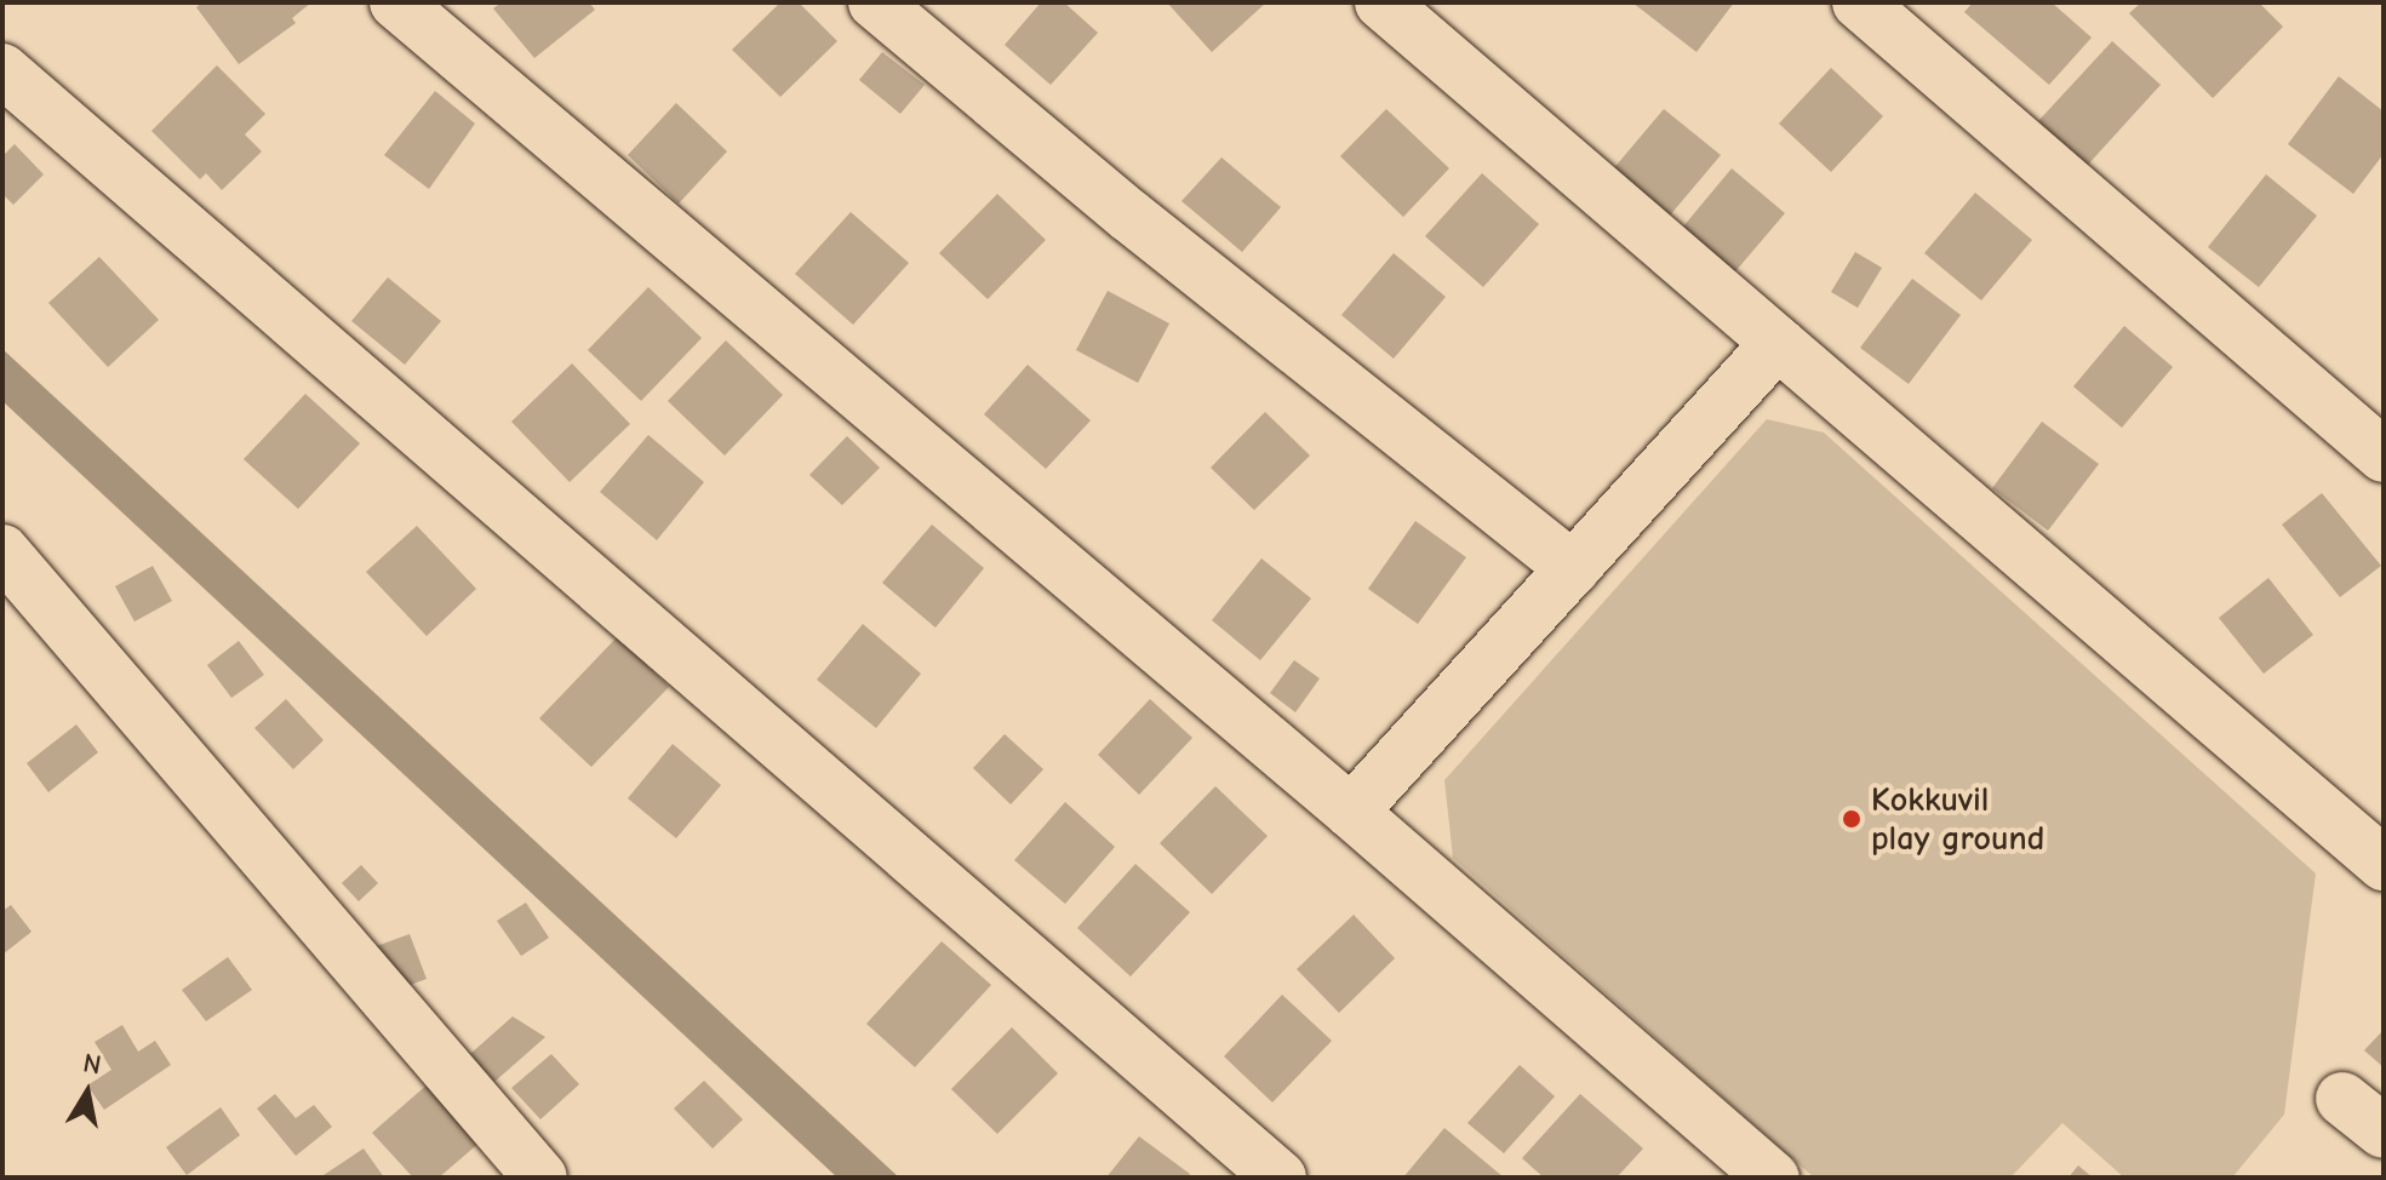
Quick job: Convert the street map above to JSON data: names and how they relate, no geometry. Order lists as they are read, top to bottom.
{
  "places": ["Kokkuvil play ground"],
  "north": "top"
}
